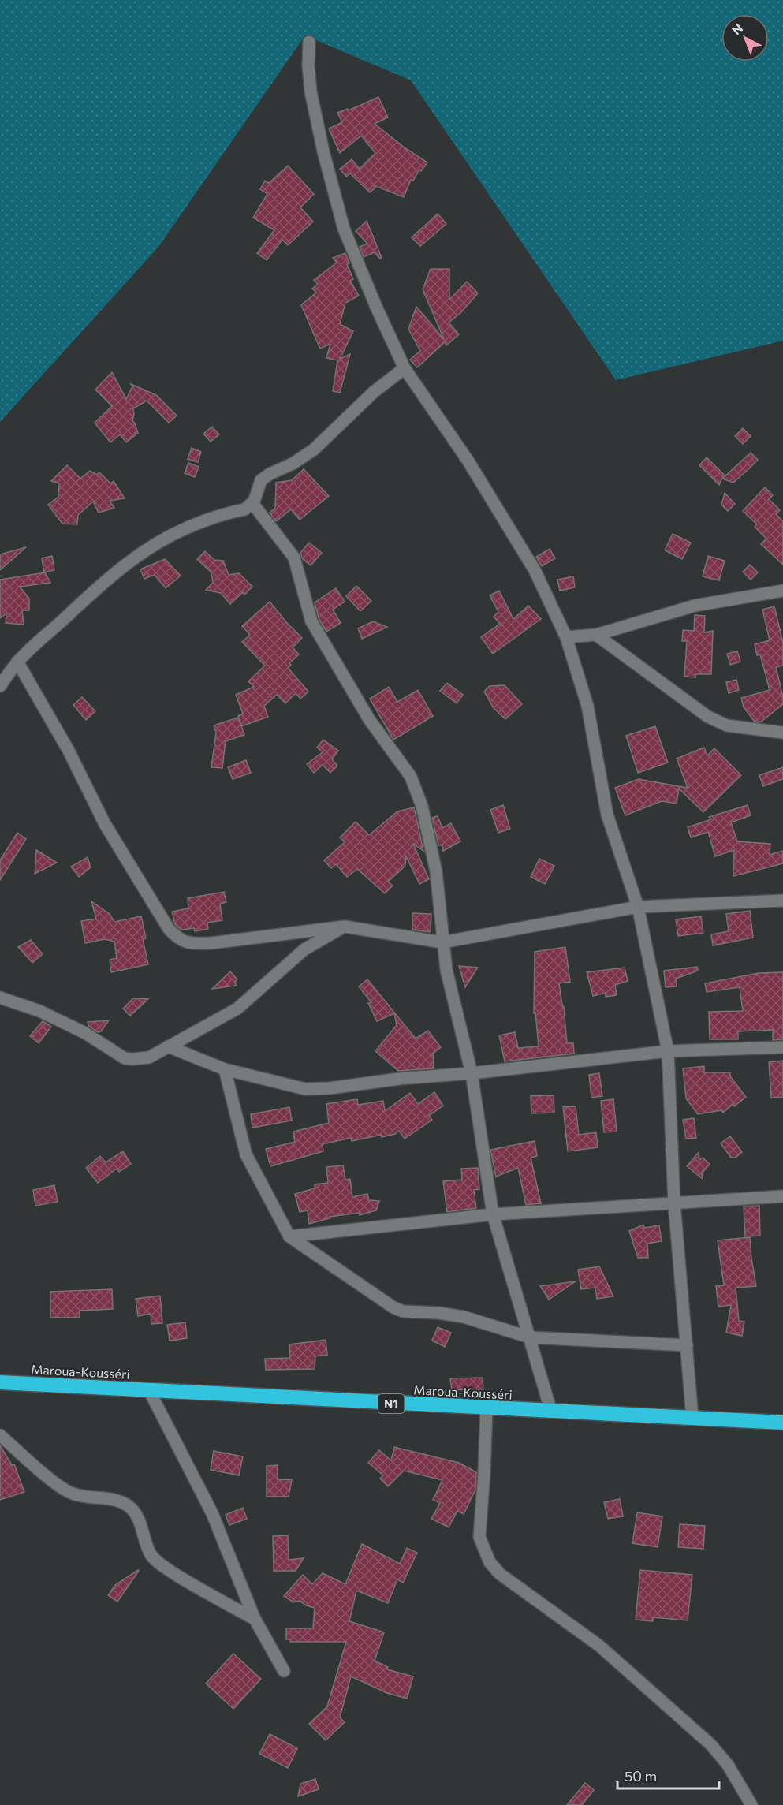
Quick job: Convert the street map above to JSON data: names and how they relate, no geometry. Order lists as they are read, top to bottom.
{
  "streets": {
    "highway": ["Maroua-Kousséri", "N1"]
  },
  "scale_bar": "50 m",
  "north": "top left"
}
